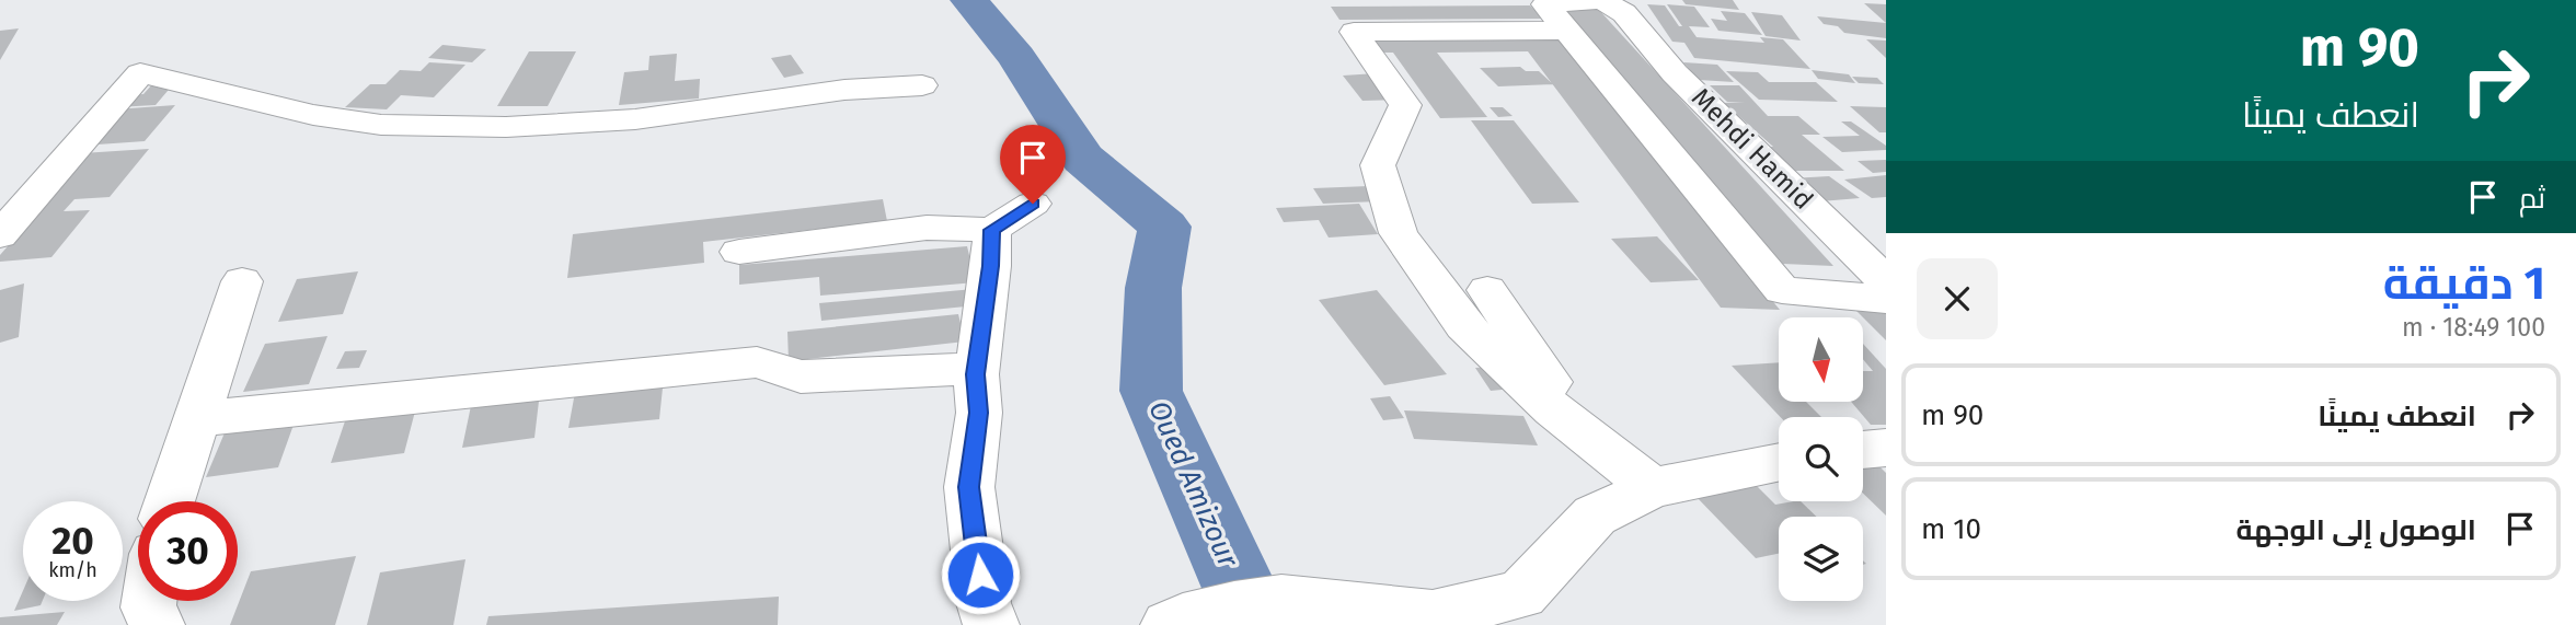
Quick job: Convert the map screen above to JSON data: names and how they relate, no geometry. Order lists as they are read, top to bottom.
{
  "streets": {
    "street": ["Mehdi Hamid"]
  },
  "water": ["Oued Amizour"],
  "north": "bottom",
  "page": {
    "turn": ["90 m", "انعطف يمينًا"],
    "then": "ثم",
    "heading": ["1 دقيقة", "100 m · 18:49"],
    "list": [
      {
        "name": "انعطف يمينًا",
        "value": "90 m"
      },
      {
        "name": "الوصول إلى الوجهة",
        "value": "10 m"
      }
    ],
    "speed": "20 km/h",
    "limit": "30"
  }
}
